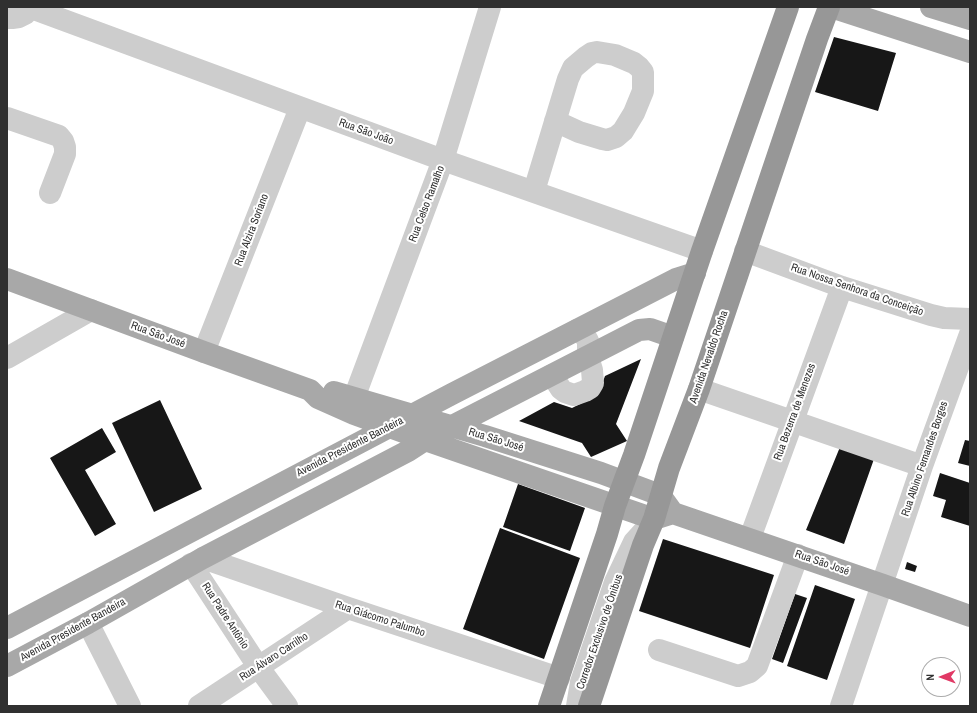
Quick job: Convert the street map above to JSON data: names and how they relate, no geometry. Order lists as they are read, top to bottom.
{
  "streets": {
    "highway": ["Avenida Nevaldo Rocha"],
    "main road": ["Rua São José", "Avenida Presidente Bandeira"],
    "street": [
      "Rua São João",
      "Rua Celso Ramalho",
      "Rua Alzira Soriano",
      "Rua Nossa Senhora da Conceição",
      "Rua Bezerra de Menezes",
      "Rua Albino Fernandes Borges",
      "Rua Padre Antônio",
      "Rua Giácomo Palumbo",
      "Corredor Exclusivo de Ônibus",
      "Rua Álvaro Carrilho"
    ]
  },
  "crossings": [
    ["Rua São João", "Rua Celso Ramalho"],
    ["Rua São João", "Rua Alzira Soriano"],
    ["Rua Celso Ramalho", "Rua São José"],
    ["Rua Alzira Soriano", "Rua São José"],
    ["Rua Nossa Senhora da Conceição", "Avenida Nevaldo Rocha"],
    ["Rua Nossa Senhora da Conceição", "Rua Bezerra de Menezes"],
    ["Rua São José", "Avenida Nevaldo Rocha"],
    ["Rua São José", "Rua Bezerra de Menezes"],
    ["Rua São José", "Avenida Presidente Bandeira"],
    ["Rua São José", "Rua Albino Fernandes Borges"],
    ["Rua São José", "Corredor Exclusivo de Ônibus"],
    ["Avenida Nevaldo Rocha", "Corredor Exclusivo de Ônibus"],
    ["Avenida Presidente Bandeira", "Rua Padre Antônio"],
    ["Avenida Presidente Bandeira", "Rua Giácomo Palumbo"],
    ["Rua Padre Antônio", "Rua Giácomo Palumbo"],
    ["Rua Padre Antônio", "Rua Álvaro Carrilho"],
    ["Rua Giácomo Palumbo", "Rua Álvaro Carrilho"]
  ],
  "north": "left"
}
